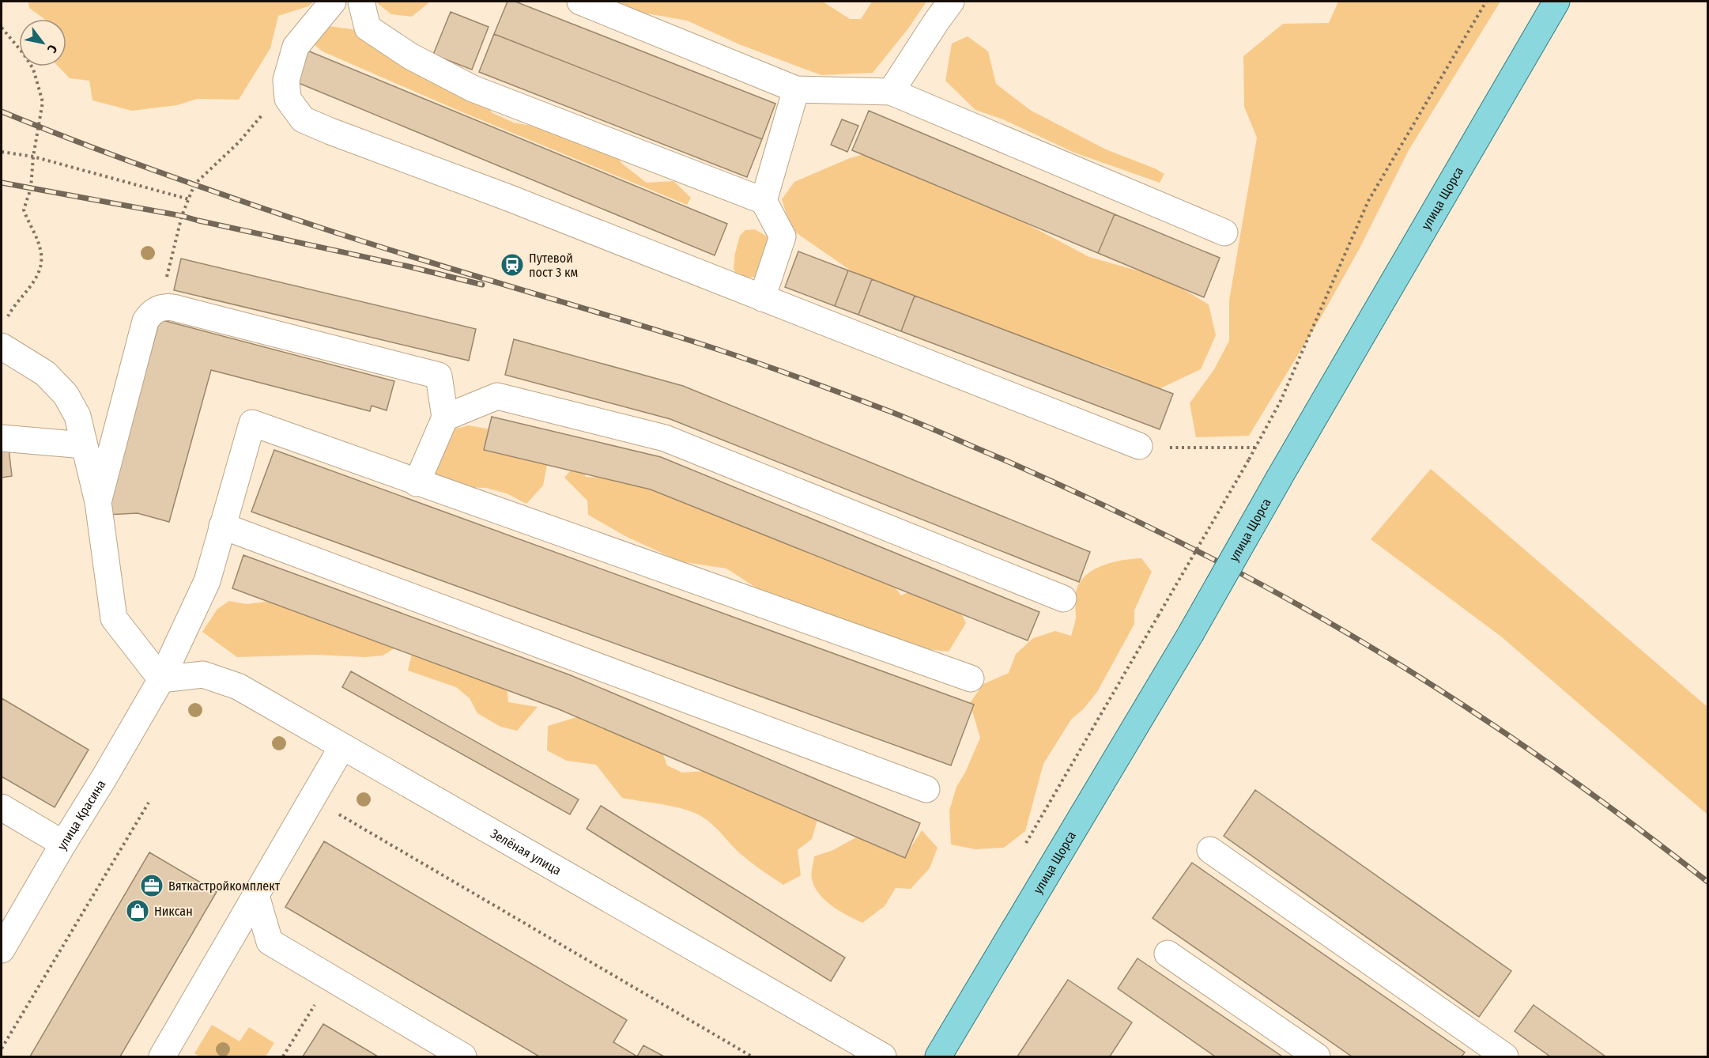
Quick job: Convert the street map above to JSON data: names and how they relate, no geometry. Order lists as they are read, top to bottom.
{
  "streets": {
    "main road": ["улица Щорса"],
    "street": ["улица Красина", "Зелёная улица"]
  },
  "crossings": [
    ["улица Красина", "Зелёная улица"]
  ],
  "places": {
    "station": ["Путевой пост 3 км"],
    "office": ["Вяткастройкомплект"],
    "shop": ["Никсан"]
  },
  "north": "bottom right"
}
